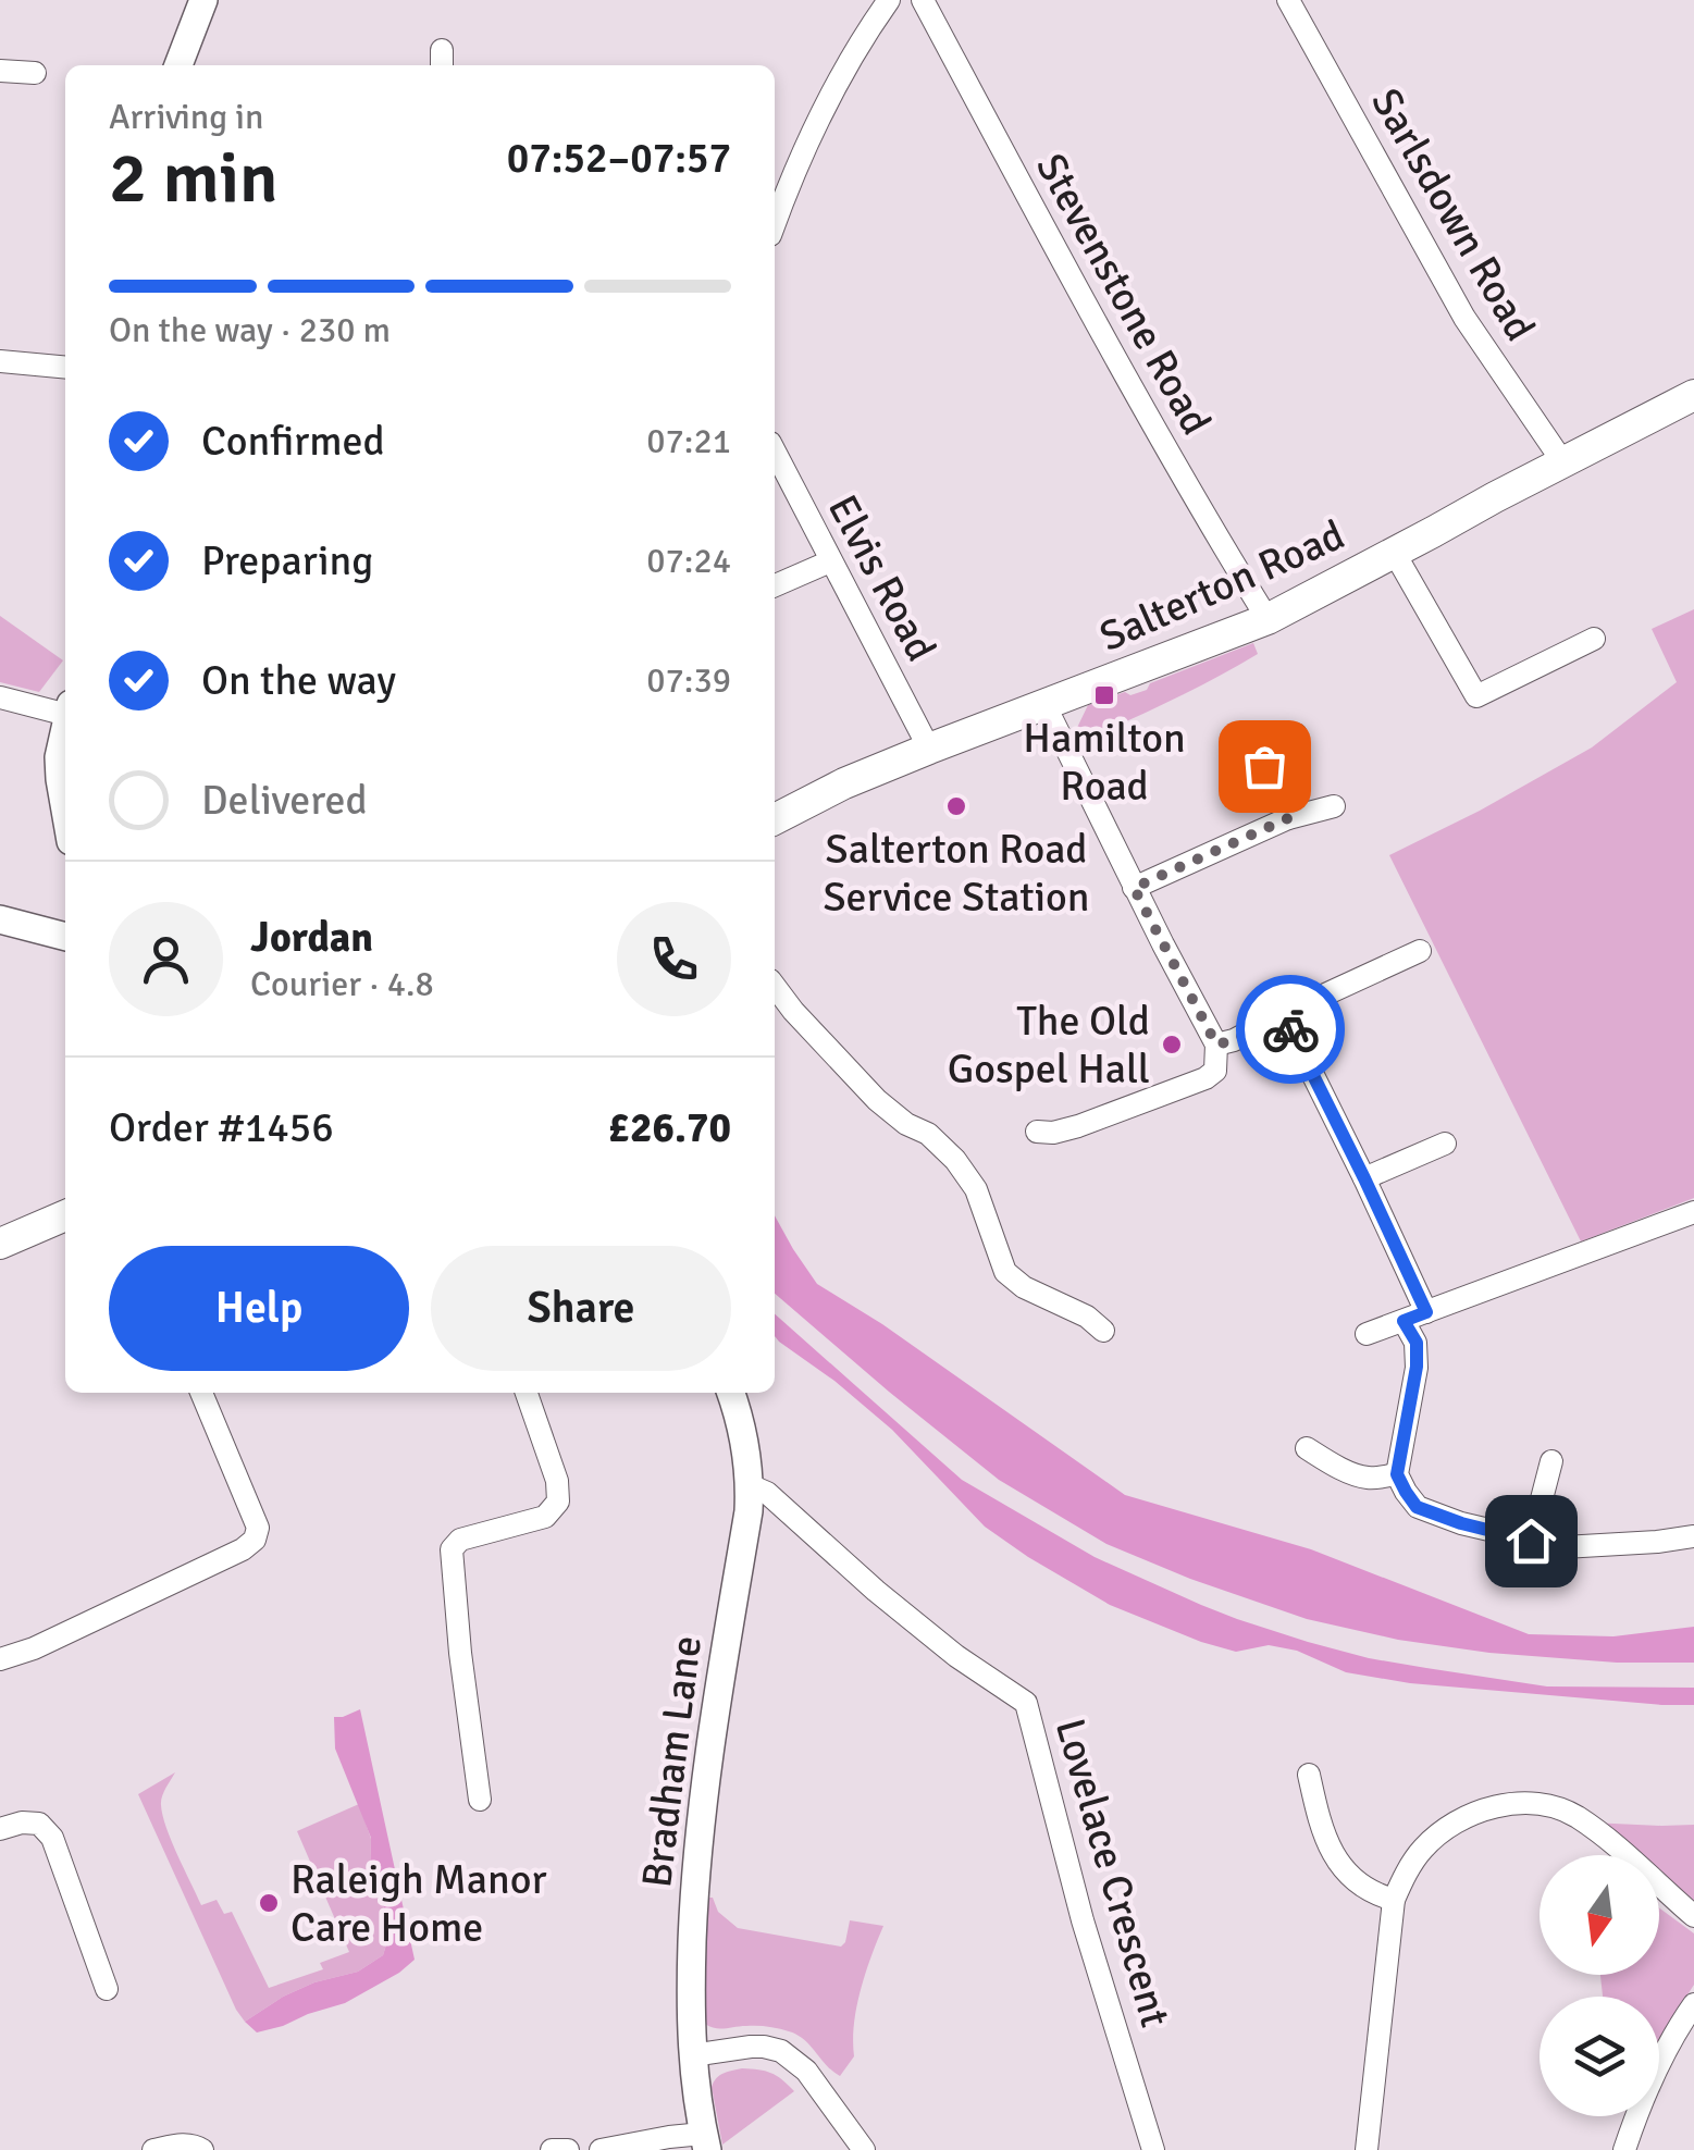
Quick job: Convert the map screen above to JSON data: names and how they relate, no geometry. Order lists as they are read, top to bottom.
{
  "streets": {
    "main road": ["Salterton Road"],
    "street": [
      "Sarlsdown Road",
      "Stevenstone Road",
      "Elvis Road",
      "Bradham Lane",
      "Lovelace Crescent"
    ]
  },
  "crossings": [
    ["Sarlsdown Road", "Salterton Road"],
    ["Stevenstone Road", "Salterton Road"],
    ["Elvis Road", "Salterton Road"],
    ["Bradham Lane", "Lovelace Crescent"]
  ],
  "places": {
    "transit": ["Hamilton Road"],
    "other": ["Salterton Road Service Station", "The Old Gospel Hall", "Raleigh Manor Care Home"]
  },
  "north": "bottom",
  "page": {
    "heading": ["2 min", "Arriving in", "07:52–07:57"],
    "panel": [
      "Jordan",
      "Courier · 4.8",
      "Order #1456",
      "£26.70"
    ],
    "bar": "On the way · 230 m",
    "list": [
      ["Confirmed", "07:21"],
      ["Preparing", "07:24"],
      ["On the way", "07:39"],
      "Delivered"
    ],
    "buttons": ["Help", "Share"]
  }
}
